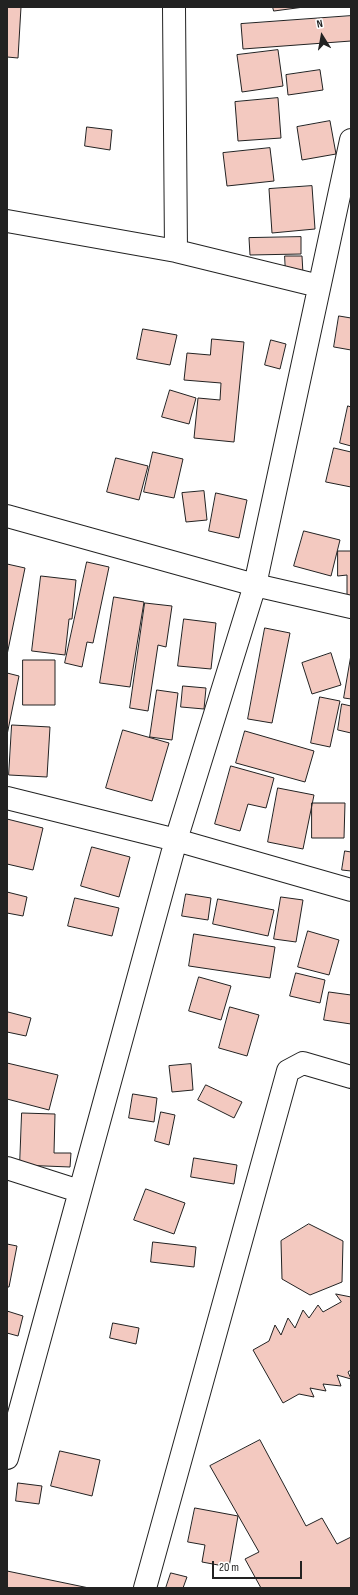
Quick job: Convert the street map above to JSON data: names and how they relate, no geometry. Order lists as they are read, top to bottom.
{
  "scale_bar": "20 m",
  "north": "top"
}
